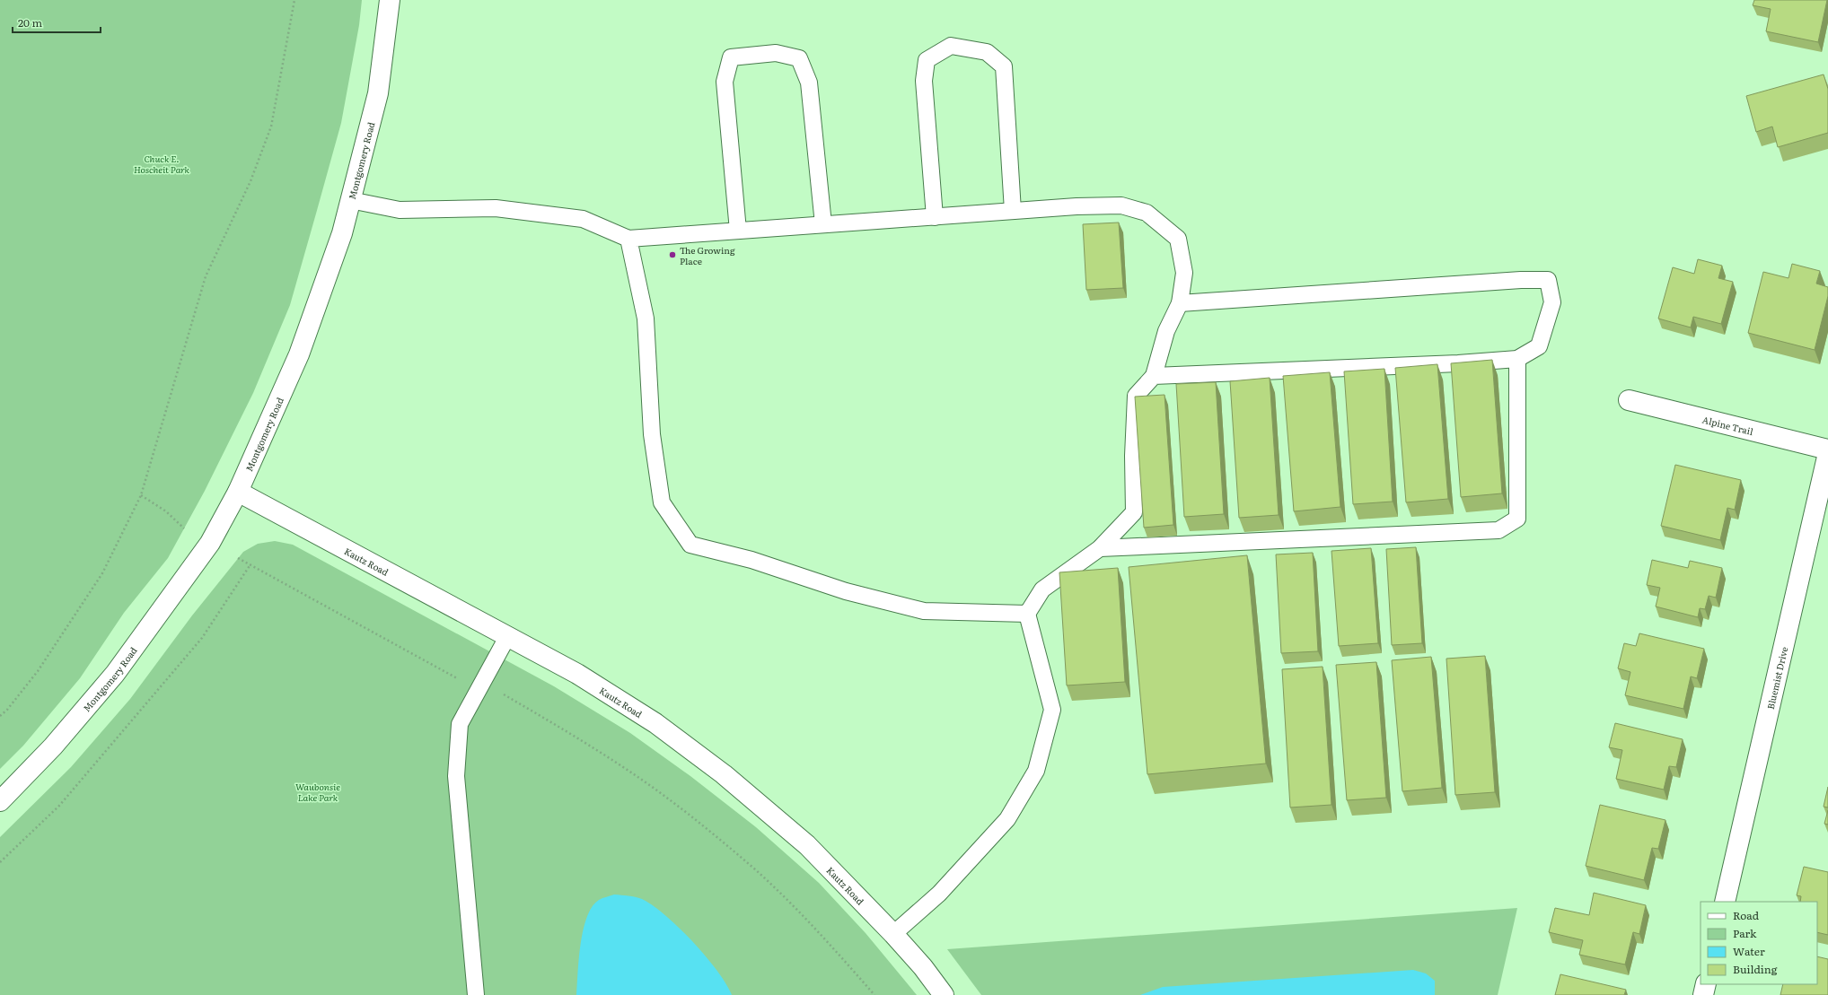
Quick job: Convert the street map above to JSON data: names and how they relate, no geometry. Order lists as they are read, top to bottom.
{
  "streets": {
    "street": [
      "Montgomery Road",
      "Alpine Trail",
      "Kautz Road",
      "Bluemist Drive"
    ]
  },
  "crossings": [
    ["Montgomery Road", "Kautz Road"]
  ],
  "parks": ["Chuck E. Hoscheit Park", "Waubonsie Lake Park"],
  "places": ["The Growing Place"],
  "legend": [
    "Road",
    "Park",
    "Water",
    "Building"
  ],
  "scale_bar": "20 m"
}
